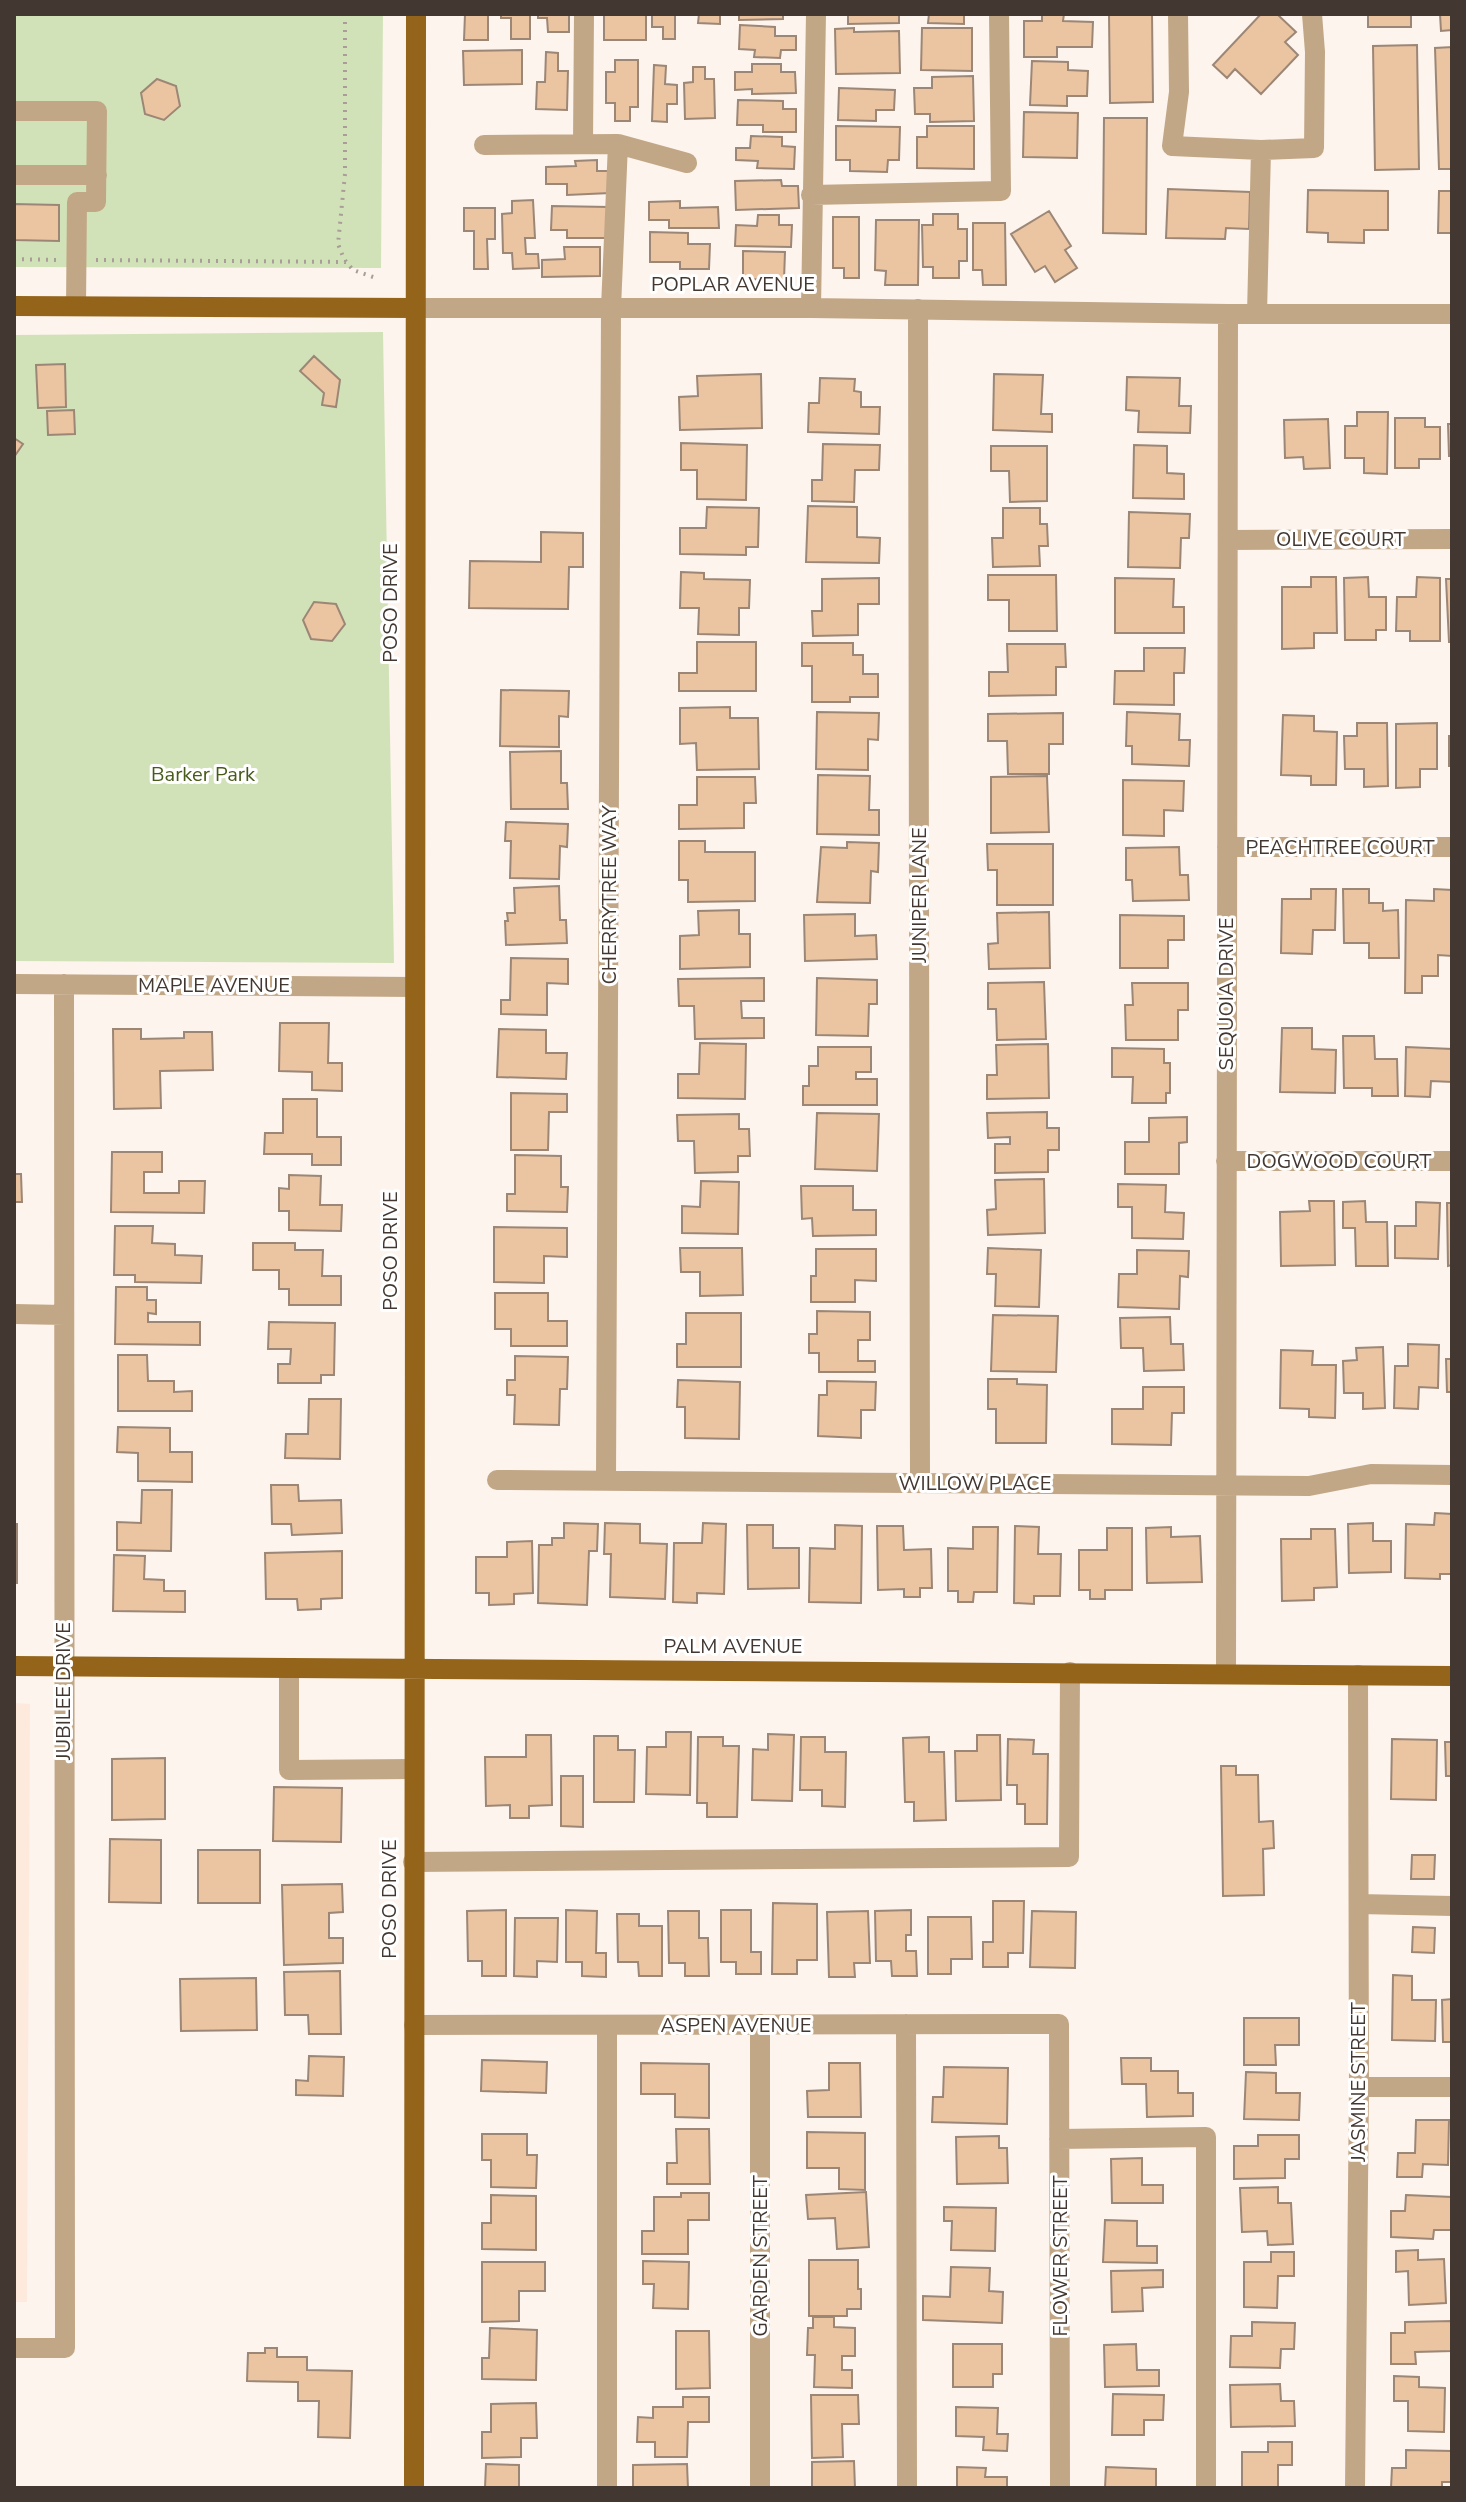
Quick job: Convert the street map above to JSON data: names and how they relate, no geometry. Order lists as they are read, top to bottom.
{
  "streets": {
    "main road": ["POPLAR AVENUE", "POSO DRIVE", "PALM AVENUE"],
    "street": [
      "OLIVE COURT",
      "PEACHTREE COURT",
      "CHERRYTREE WAY",
      "JUNIPER LANE",
      "MAPLE AVENUE",
      "SEQUOIA DRIVE",
      "DOGWOOD COURT",
      "WILLOW PLACE",
      "JUBILEE DRIVE",
      "ASPEN AVENUE",
      "JASMINE STREET",
      "GARDEN STREET",
      "FLOWER STREET"
    ]
  },
  "crossings": [
    ["POPLAR AVENUE", "POSO DRIVE"],
    ["POPLAR AVENUE", "CHERRYTREE WAY"],
    ["POPLAR AVENUE", "JUNIPER LANE"],
    ["POPLAR AVENUE", "SEQUOIA DRIVE"],
    ["OLIVE COURT", "SEQUOIA DRIVE"],
    ["POSO DRIVE", "MAPLE AVENUE"],
    ["POSO DRIVE", "PALM AVENUE"],
    ["POSO DRIVE", "ASPEN AVENUE"],
    ["PEACHTREE COURT", "SEQUOIA DRIVE"],
    ["CHERRYTREE WAY", "WILLOW PLACE"],
    ["JUNIPER LANE", "WILLOW PLACE"],
    ["MAPLE AVENUE", "JUBILEE DRIVE"],
    ["SEQUOIA DRIVE", "DOGWOOD COURT"],
    ["SEQUOIA DRIVE", "WILLOW PLACE"],
    ["SEQUOIA DRIVE", "PALM AVENUE"],
    ["PALM AVENUE", "JUBILEE DRIVE"],
    ["PALM AVENUE", "JASMINE STREET"],
    ["ASPEN AVENUE", "GARDEN STREET"],
    ["ASPEN AVENUE", "FLOWER STREET"]
  ],
  "parks": ["Barker Park"]
}
